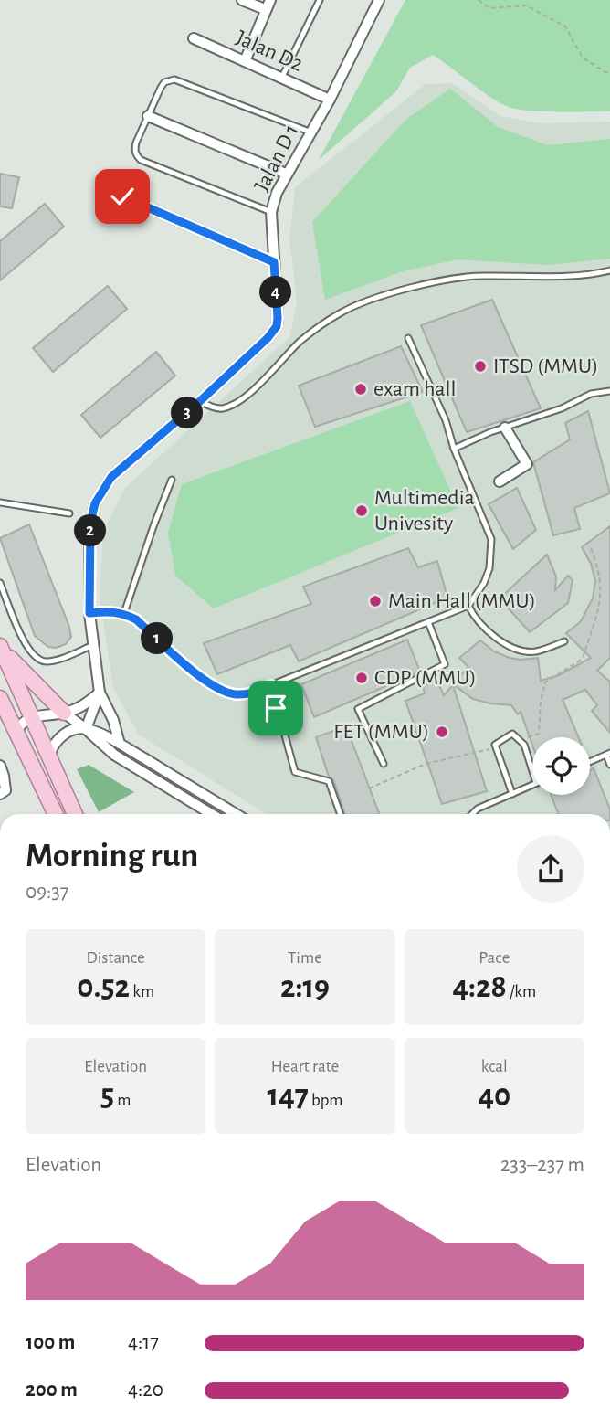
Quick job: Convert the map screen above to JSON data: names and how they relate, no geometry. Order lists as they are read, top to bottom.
{
  "streets": {
    "street": ["Jalan D2", "Jalan D 1"]
  },
  "crossings": [
    ["Jalan D2", "Jalan D 1"]
  ],
  "places": [
    "ITSD (MMU)",
    "exam hall",
    "Multimedia Univesity",
    "Main Hall (MMU)",
    "CDP (MMU)",
    "FET (MMU)"
  ],
  "page": {
    "pins": [
      "4",
      "3",
      "2",
      "1"
    ],
    "heading": ["Morning run", "09:37"],
    "stats": [
      ["Distance", "0.52 km"],
      ["Time", "2:19"],
      ["Pace", "4:28 /km"],
      ["Elevation", "5 m"],
      ["Heart rate", "147 bpm"],
      ["kcal", "40"]
    ],
    "chart": ["Elevation", "233–237 m"],
    "list": [
      {
        "name": "100 m",
        "note": "4:17"
      },
      {
        "name": "200 m",
        "note": "4:20"
      }
    ]
  }
}
